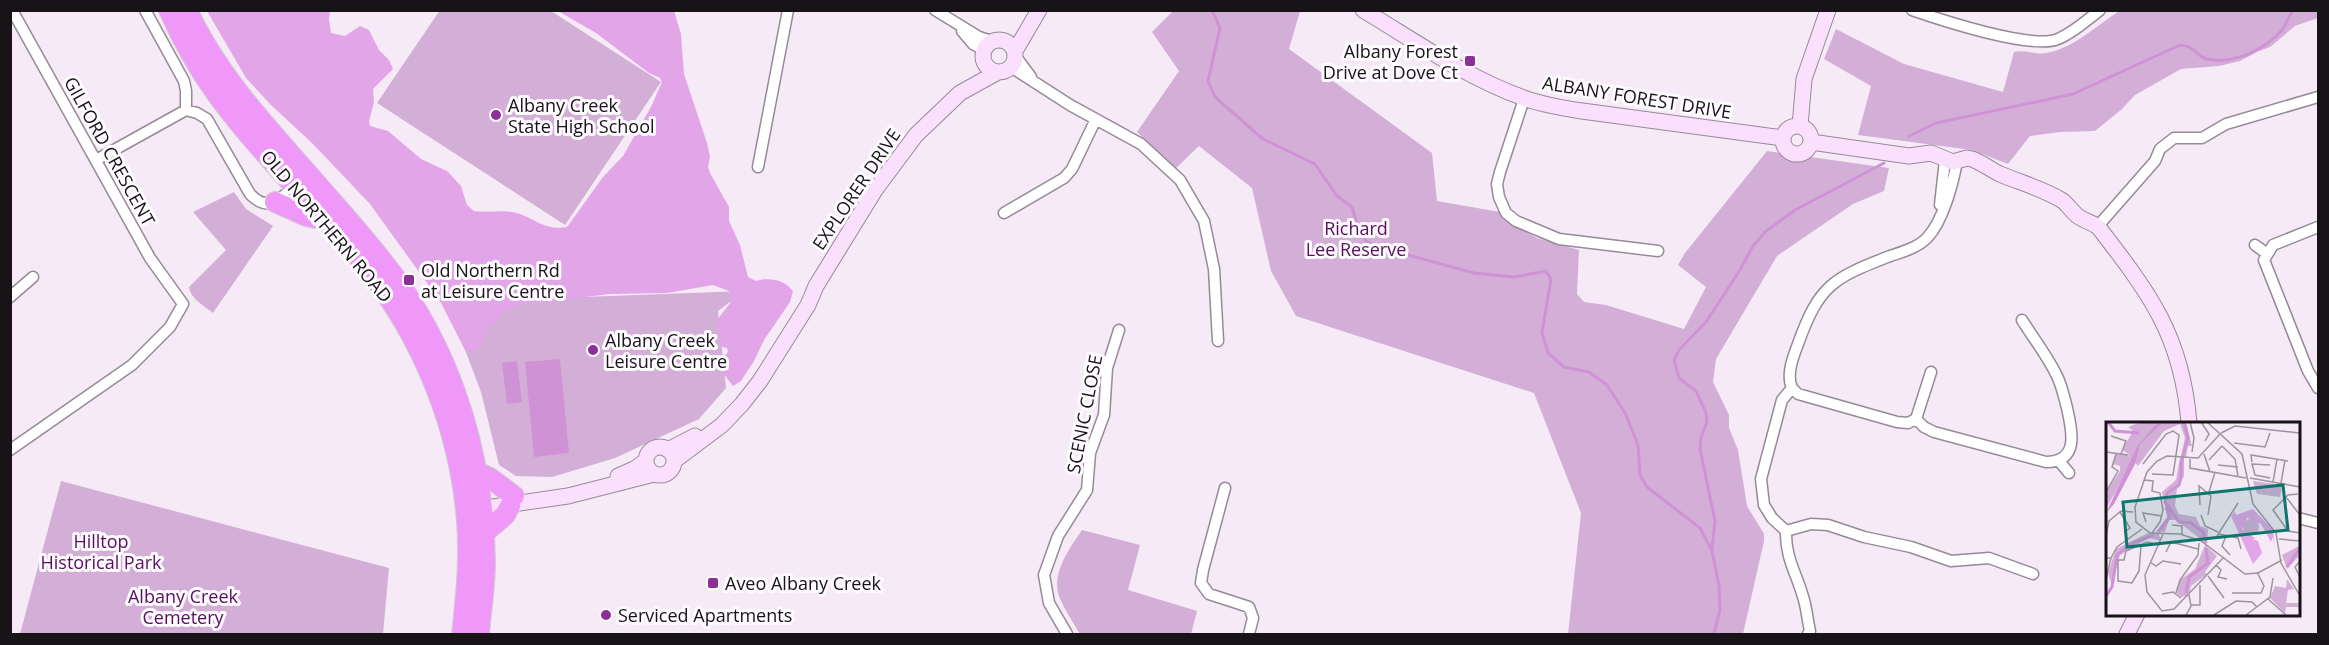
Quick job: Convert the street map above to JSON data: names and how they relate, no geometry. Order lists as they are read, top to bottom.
{
  "streets": {
    "highway": ["OLD NORTHERN ROAD"],
    "street": [
      "ALBANY FOREST DRIVE",
      "GILFORD CRESCENT",
      "EXPLORER DRIVE",
      "SCENIC CLOSE"
    ]
  },
  "parks": ["Richard Lee Reserve", "Hilltop Historical Park", "Albany Creek Cemetery"],
  "places": {
    "transit": ["Albany Forest Drive at Dove Ct", "Old Northern Rd at Leisure Centre", "Aveo Albany Creek"],
    "other": ["Albany Creek State High School", "Albany Creek Leisure Centre", "Serviced Apartments"]
  }
}
